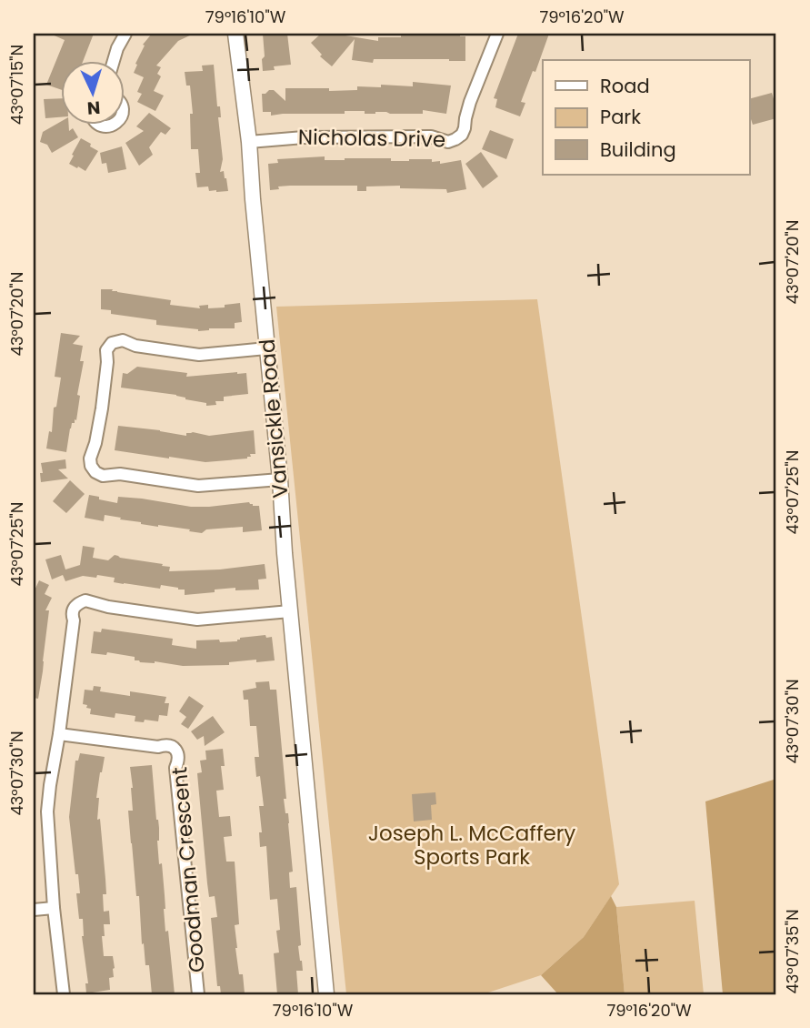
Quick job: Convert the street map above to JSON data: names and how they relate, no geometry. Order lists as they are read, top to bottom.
{
  "streets": {
    "street": ["Nicholas Drive", "Vansickle Road", "Goodman Crescent"]
  },
  "crossings": [
    ["Nicholas Drive", "Vansickle Road"]
  ],
  "parks": ["Joseph L. McCaffery Sports Park"],
  "legend": ["Road", "Park", "Building"],
  "north": "bottom",
  "coordinates": [
    "79°16'10\"W",
    "79°16'20\"W",
    "43°07'15\"N",
    "43°07'20\"N",
    "43°07'25\"N",
    "43°07'30\"N",
    "43°07'35\"N"
  ]
}
